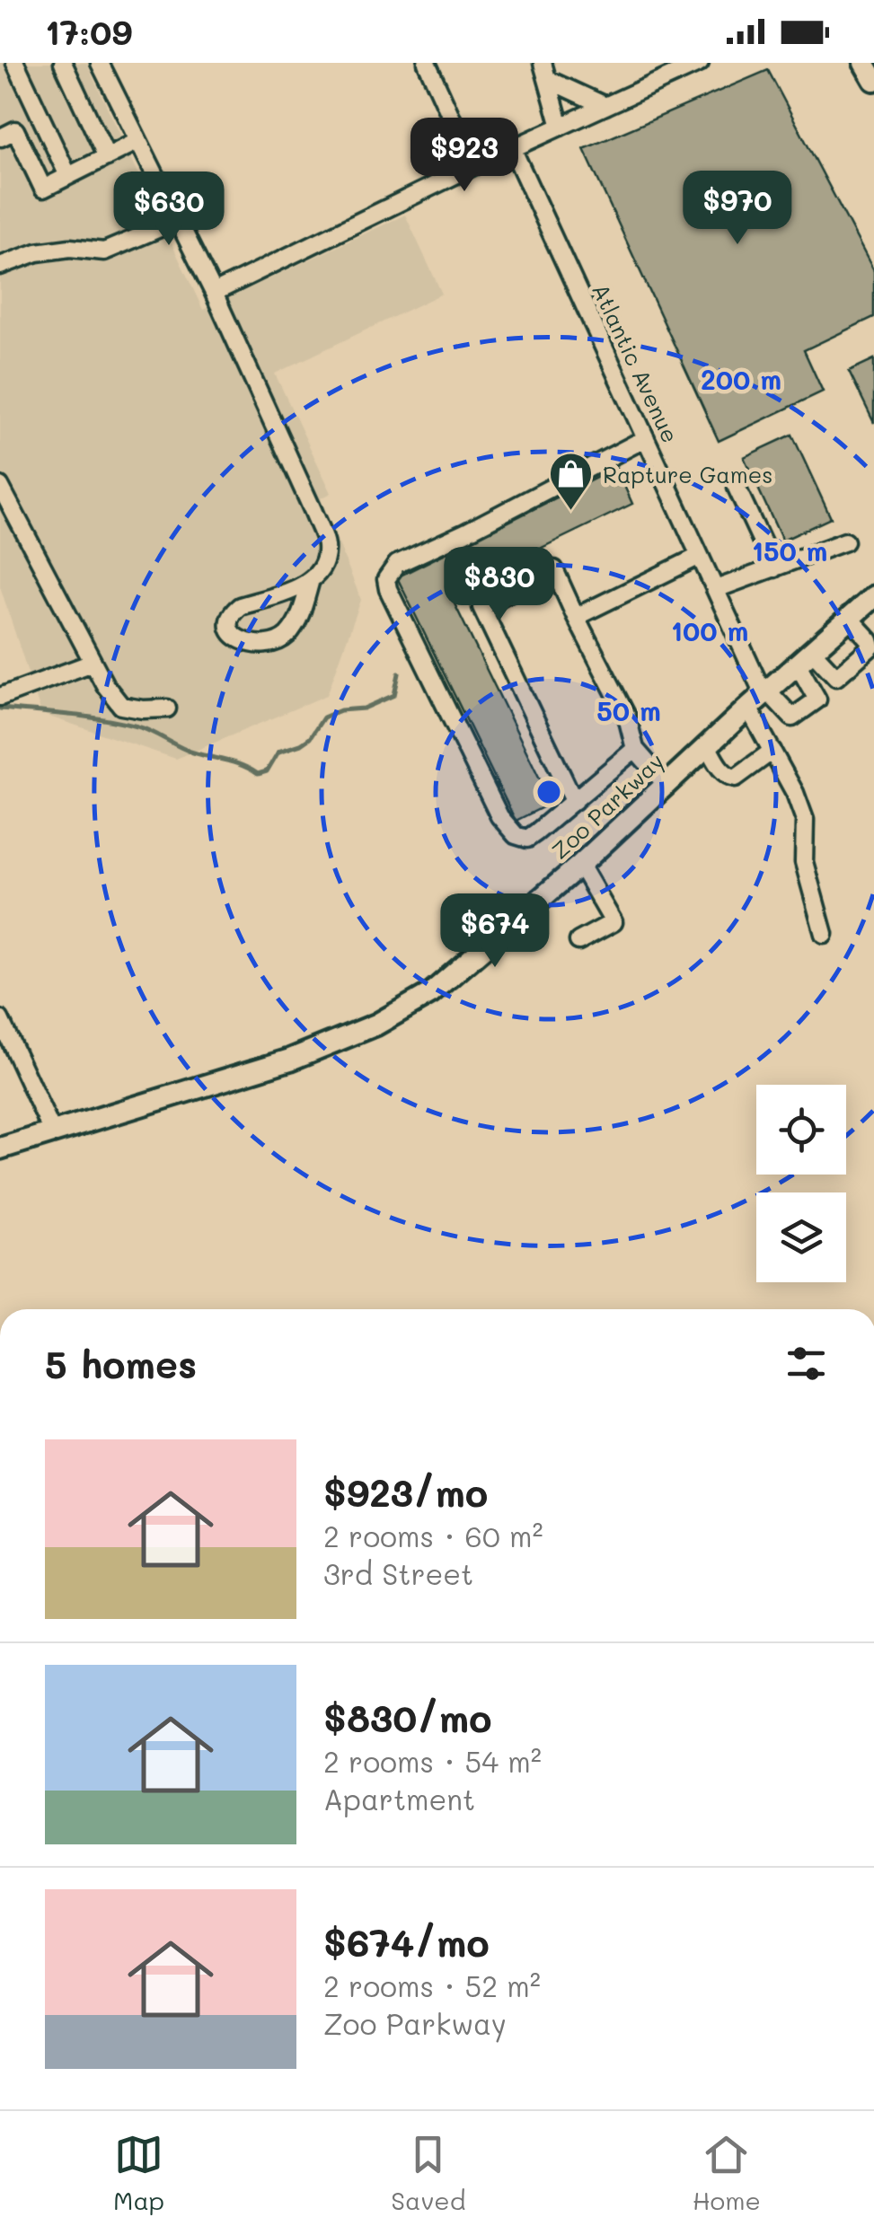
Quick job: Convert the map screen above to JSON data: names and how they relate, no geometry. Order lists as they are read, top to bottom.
{
  "streets": {
    "main road": ["Zoo Parkway"],
    "street": ["Atlantic Avenue"]
  },
  "crossings": [
    ["Atlantic Avenue", "Zoo Parkway"]
  ],
  "places": {
    "shop": ["Rapture Games"]
  },
  "page": {
    "status": "17:09",
    "price": [
      "$923",
      "$970",
      "$630",
      "$830",
      "$674"
    ],
    "heading": "5 homes",
    "list": [
      {
        "name": "$923/mo",
        "note": "2 rooms · 60 m² · 3rd Street"
      },
      {
        "name": "$830/mo",
        "note": "2 rooms · 54 m² · Apartment"
      },
      {
        "name": "$674/mo",
        "note": "2 rooms · 52 m² · Zoo Parkway"
      }
    ],
    "tabs": ["Map", "Saved", "Home"]
  },
  "rings": [
    "200 m",
    "150 m",
    "100 m",
    "50 m"
  ]
}
